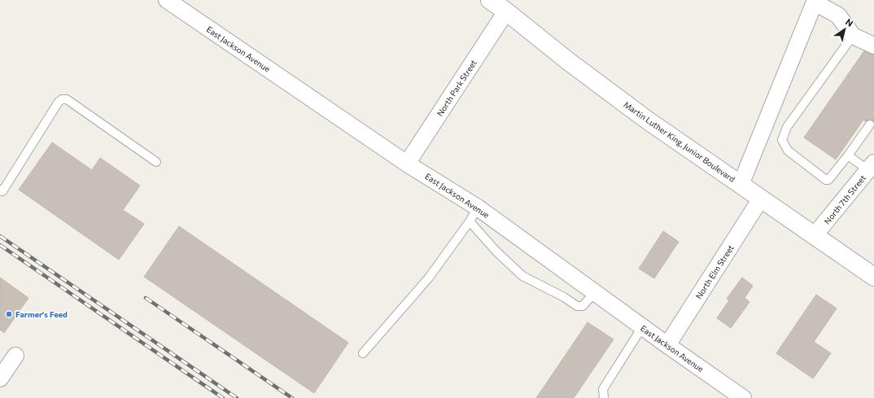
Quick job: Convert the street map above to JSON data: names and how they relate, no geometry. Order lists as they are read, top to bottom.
{
  "streets": {
    "street": [
      "East Jackson Avenue",
      "North Park Street",
      "Martin Luther King, Junior Boulevard",
      "North 7th Street",
      "North Elm Street"
    ]
  },
  "crossings": [
    ["East Jackson Avenue", "North Park Street"],
    ["East Jackson Avenue", "North Elm Street"],
    ["North Park Street", "Martin Luther King, Junior Boulevard"],
    ["Martin Luther King, Junior Boulevard", "North 7th Street"],
    ["Martin Luther King, Junior Boulevard", "North Elm Street"]
  ],
  "places": ["Farmer's Feed"],
  "north": "top right"
}
